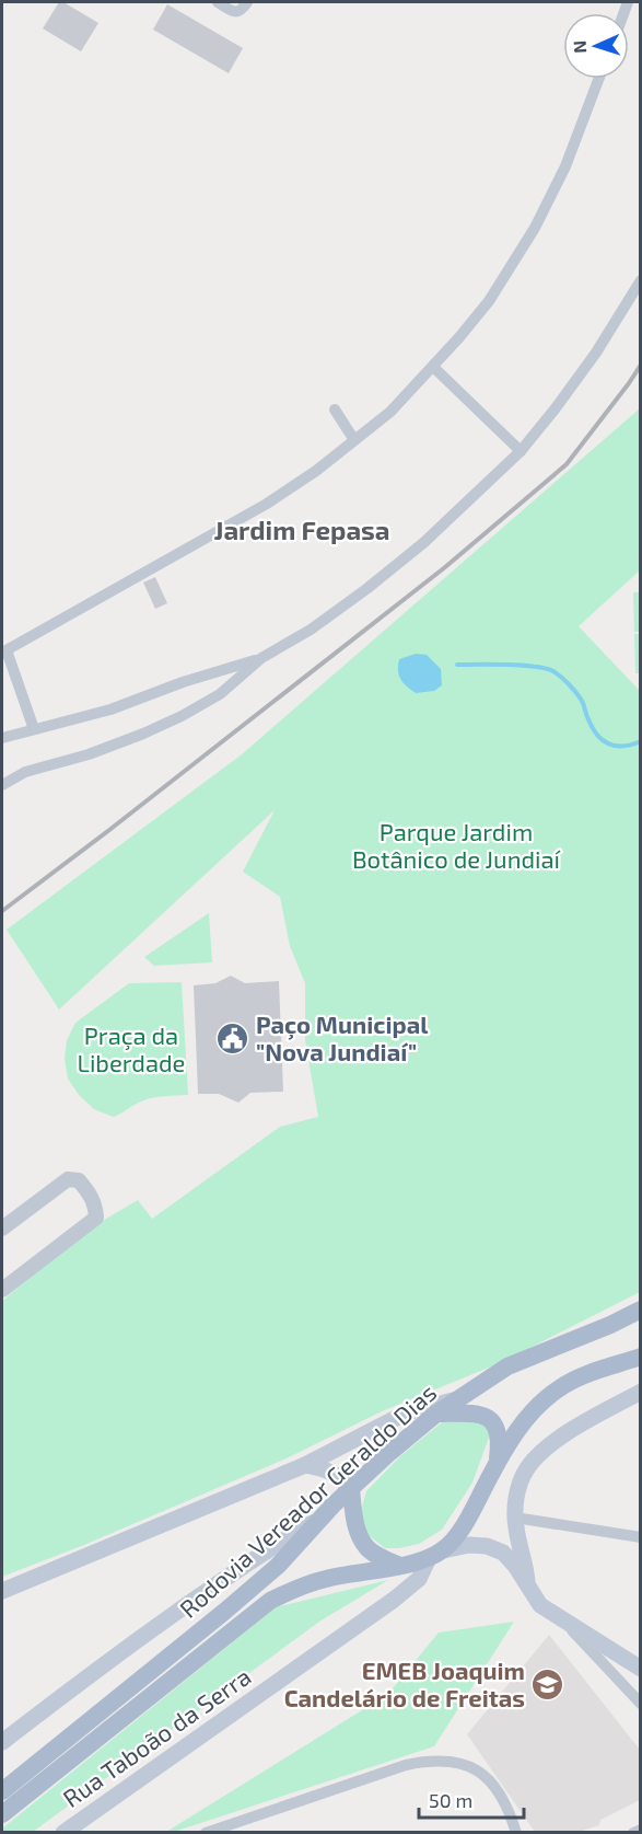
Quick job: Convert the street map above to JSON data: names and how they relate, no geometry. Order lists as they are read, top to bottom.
{
  "streets": {
    "main road": ["Rodovia Vereador Geraldo Dias", "Rua Taboão da Serra"]
  },
  "crossings": [
    ["Rodovia Vereador Geraldo Dias", "Rua Taboão da Serra"]
  ],
  "districts": ["Jardim Fepasa"],
  "parks": ["Parque Jardim Botânico de Jundiaí", "Praça da Liberdade"],
  "places": {
    "public building": ["Paço Municipal \"Nova Jundiaí\""],
    "school or university": ["EMEB Joaquim Candelário de Freitas"]
  },
  "scale_bar": "50 m",
  "north": "left"
}
